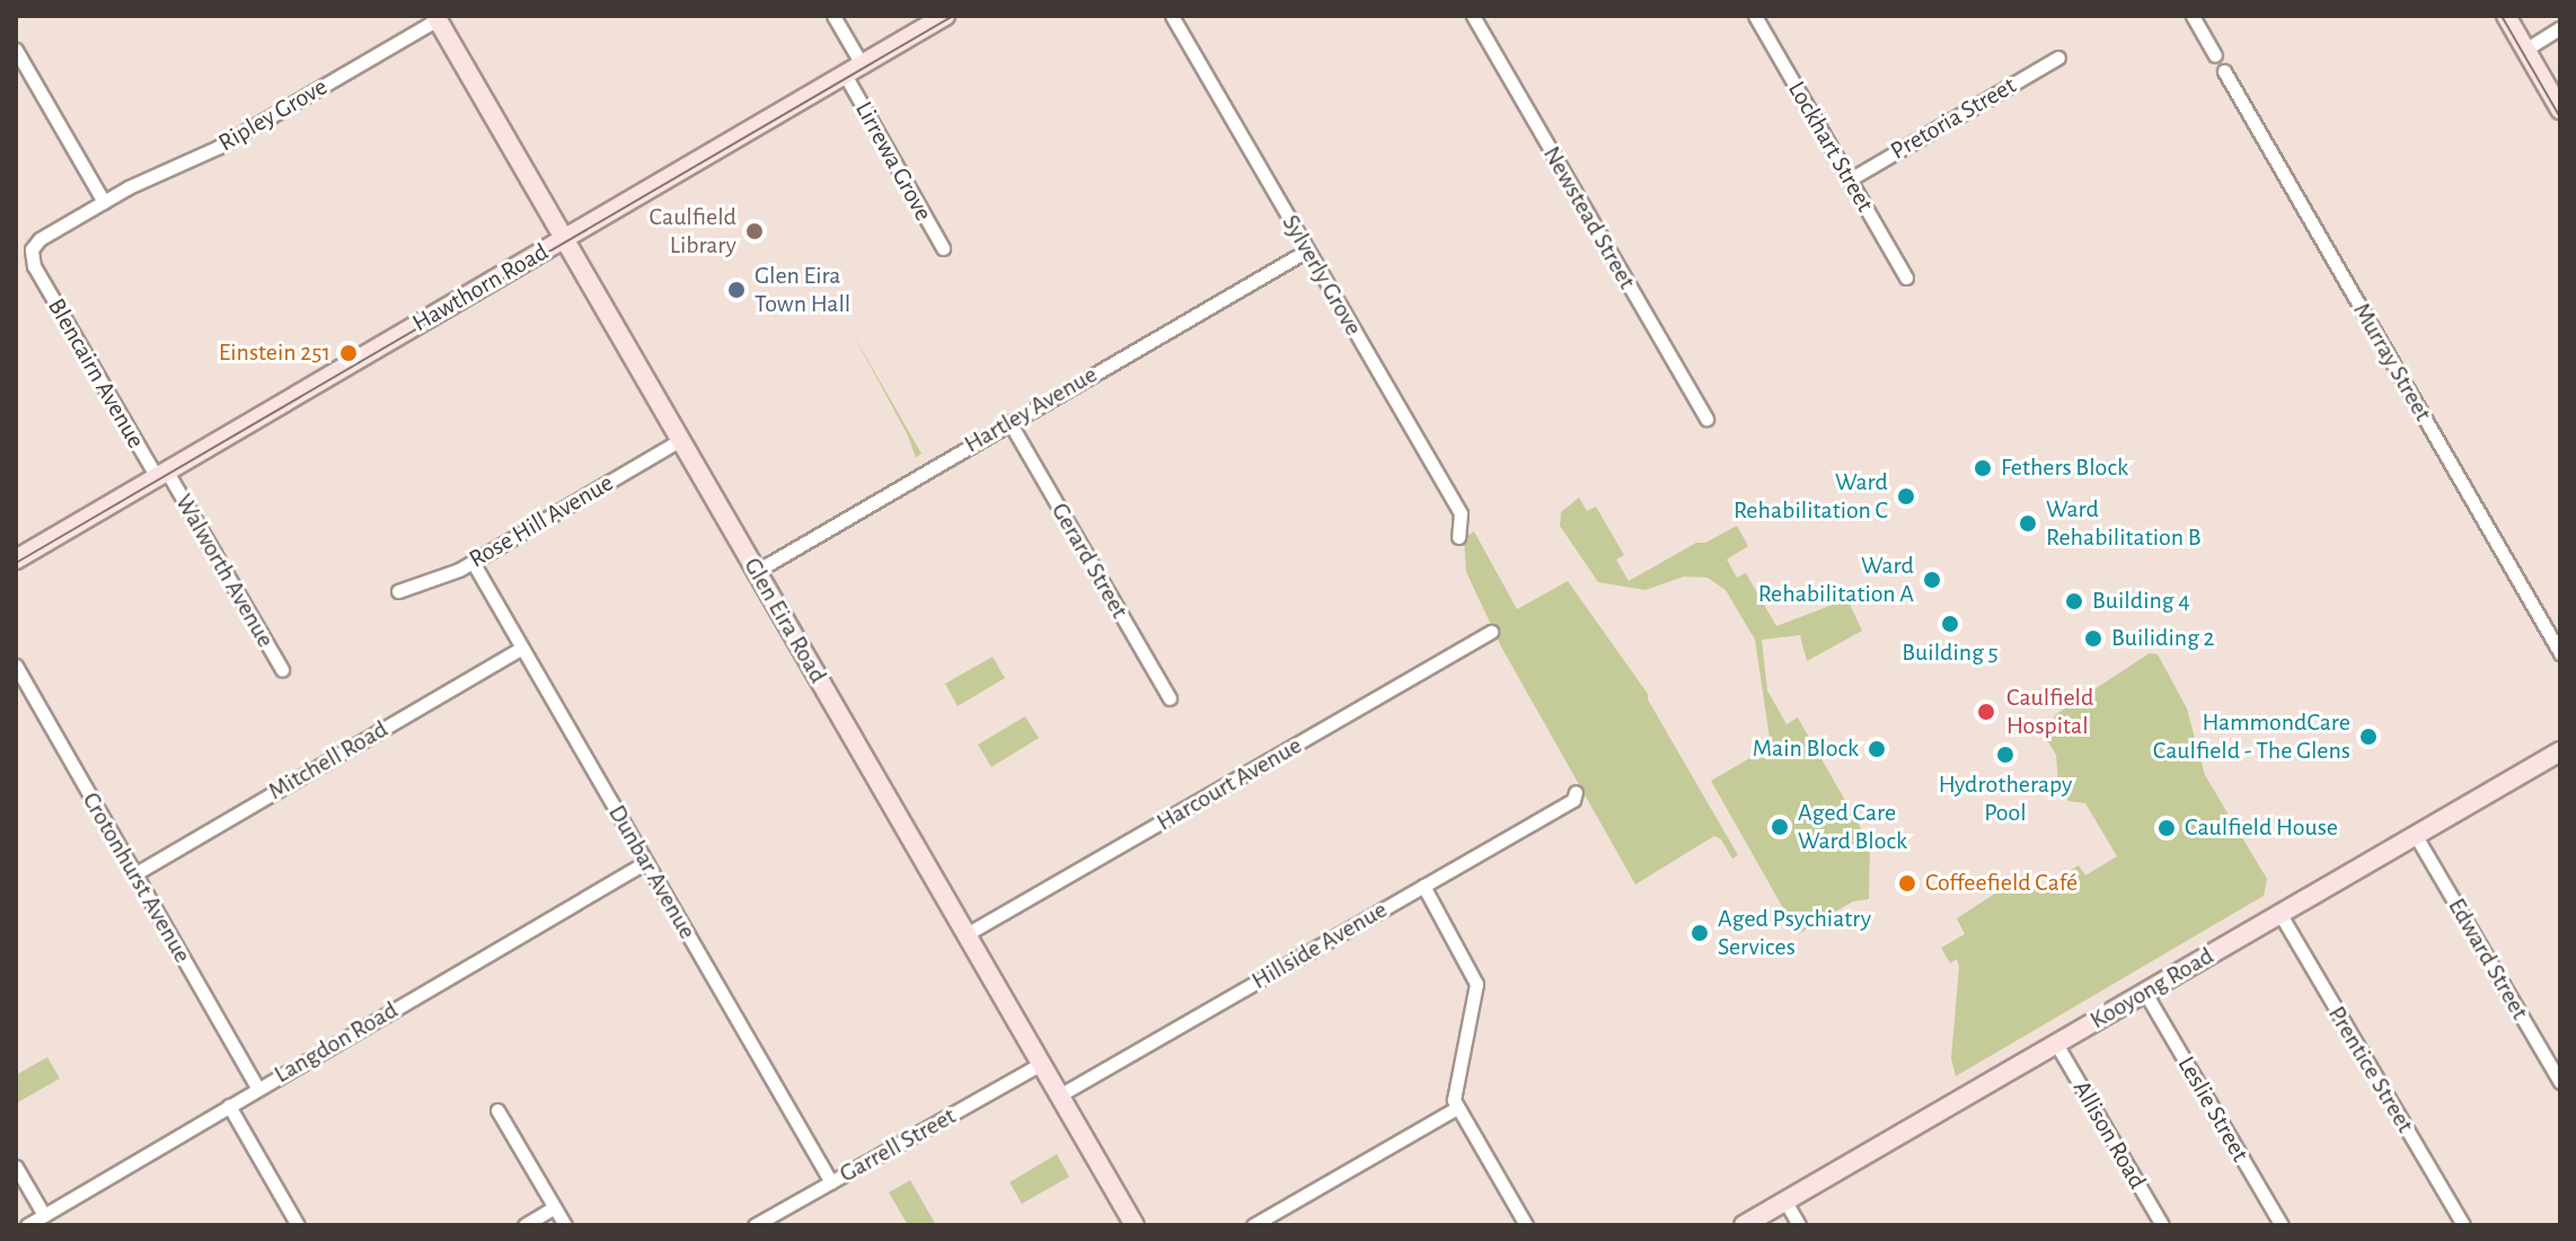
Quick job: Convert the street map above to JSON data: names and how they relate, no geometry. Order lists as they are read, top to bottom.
{
  "streets": {
    "main road": ["Hawthorn Road", "Glen Eira Road", "Kooyong Road"],
    "street": [
      "Ripley Grove",
      "Pretoria Street",
      "Lockhart Street",
      "Lirrewa Grove",
      "Newstead Street",
      "Sylverly Grove",
      "Murray Street",
      "Blencairn Avenue",
      "Hartley Avenue",
      "Rose Hill Avenue",
      "Gerard Street",
      "Walworth Avenue",
      "Mitchell Road",
      "Harcourt Avenue",
      "Dunbar Avenue",
      "Crotonhurst Avenue",
      "Hillside Avenue",
      "Edward Street",
      "Langdon Road",
      "Prentice Street",
      "Leslie Street",
      "Allison Road",
      "Garrell Street"
    ]
  },
  "crossings": [
    ["Ripley Grove", "Blencairn Avenue"],
    ["Ripley Grove", "Glen Eira Road"],
    ["Pretoria Street", "Lockhart Street"],
    ["Lirrewa Grove", "Hawthorn Road"],
    ["Sylverly Grove", "Hartley Avenue"],
    ["Hawthorn Road", "Blencairn Avenue"],
    ["Hawthorn Road", "Walworth Avenue"],
    ["Hawthorn Road", "Glen Eira Road"],
    ["Blencairn Avenue", "Walworth Avenue"],
    ["Hartley Avenue", "Gerard Street"],
    ["Hartley Avenue", "Glen Eira Road"],
    ["Rose Hill Avenue", "Glen Eira Road"],
    ["Rose Hill Avenue", "Dunbar Avenue"],
    ["Glen Eira Road", "Harcourt Avenue"],
    ["Glen Eira Road", "Hillside Avenue"],
    ["Glen Eira Road", "Garrell Street"],
    ["Mitchell Road", "Dunbar Avenue"],
    ["Mitchell Road", "Crotonhurst Avenue"],
    ["Dunbar Avenue", "Langdon Road"],
    ["Dunbar Avenue", "Garrell Street"],
    ["Crotonhurst Avenue", "Langdon Road"],
    ["Edward Street", "Kooyong Road"],
    ["Kooyong Road", "Prentice Street"],
    ["Kooyong Road", "Leslie Street"],
    ["Kooyong Road", "Allison Road"]
  ],
  "places": [
    "Caulfield Library",
    "Glen Eira Town Hall",
    "Einstein 251",
    "Fethers Block",
    "Ward Rehabilitation C",
    "Ward Rehabilitation B",
    "Ward Rehabilitation A",
    "Building 4",
    "Building 5",
    "Builiding 2",
    "Caulfield Hospital",
    "HammondCare Caulfield - The Glens",
    "Main Block",
    "Hydrotherapy Pool",
    "Aged Care Ward Block",
    "Caulfield House",
    "Coffeefield Café",
    "Aged Psychiatry Services"
  ]
}
